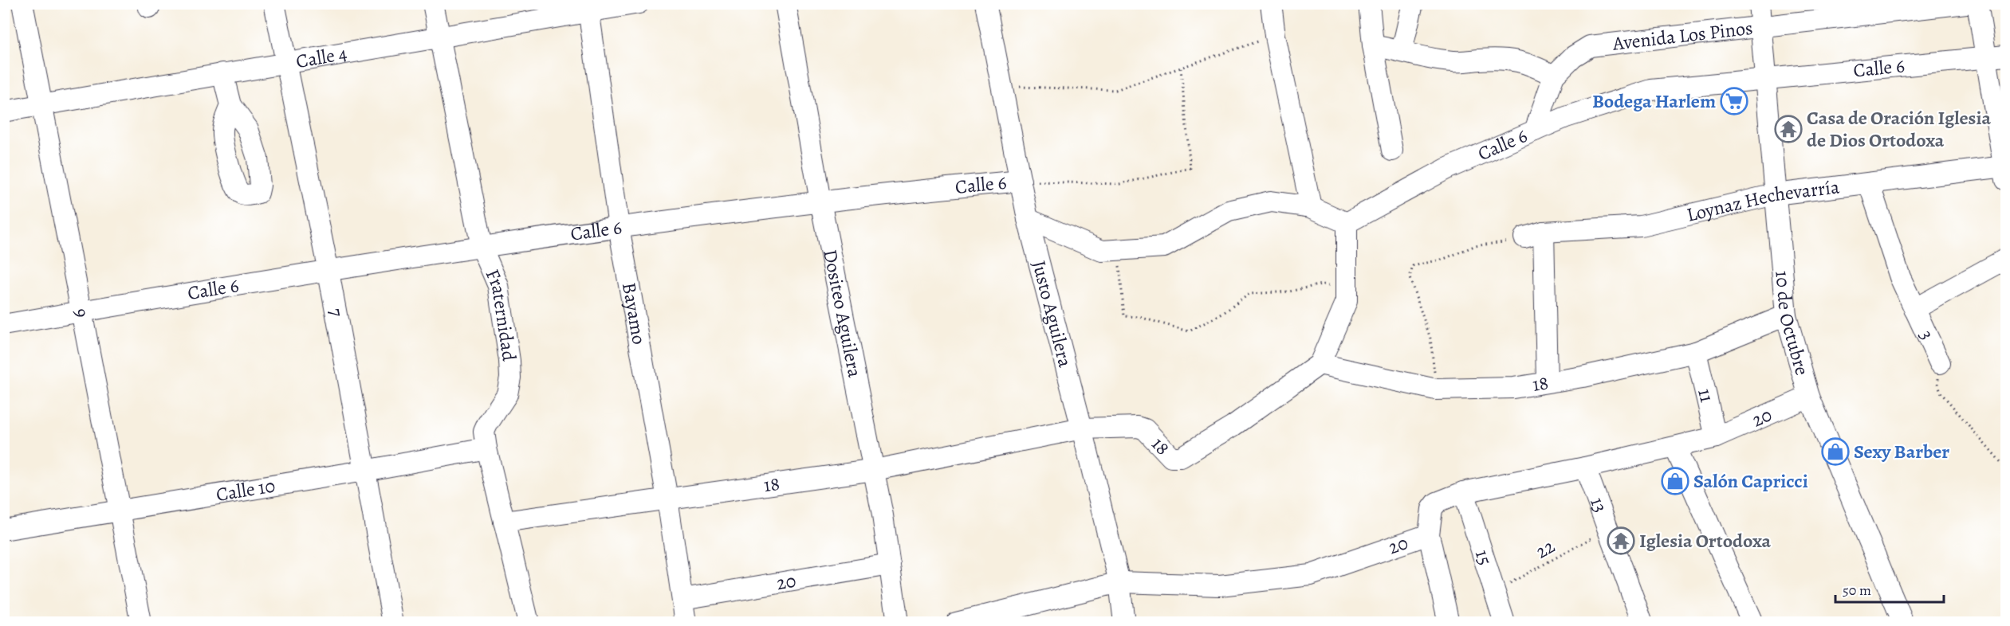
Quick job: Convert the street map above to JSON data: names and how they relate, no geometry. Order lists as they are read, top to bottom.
{
  "streets": {
    "street": [
      "Avenida Los Pinos",
      "Calle 4",
      "Calle 6",
      "Loynaz Hechevarría",
      "7",
      "9",
      "Bayamo",
      "Dositeo Aguilera",
      "Justo Aguilera",
      "Fraternidad",
      "10 de Octubre",
      "3",
      "18",
      "11",
      "20",
      "Calle 10",
      "13",
      "15"
    ],
    "path": ["22"]
  },
  "crossings": [
    ["Avenida Los Pinos", "Calle 6"],
    ["Avenida Los Pinos", "10 de Octubre"],
    ["Calle 4", "7"],
    ["Calle 4", "9"],
    ["Calle 4", "Bayamo"],
    ["Calle 4", "Fraternidad"],
    ["Calle 6", "7"],
    ["Calle 6", "9"],
    ["Calle 6", "Bayamo"],
    ["Calle 6", "Dositeo Aguilera"],
    ["Calle 6", "Justo Aguilera"],
    ["Calle 6", "Fraternidad"],
    ["Calle 6", "10 de Octubre"],
    ["Loynaz Hechevarría", "10 de Octubre"],
    ["Loynaz Hechevarría", "3"],
    ["7", "Calle 10"],
    ["9", "Calle 10"],
    ["Bayamo", "18"],
    ["Bayamo", "20"],
    ["Dositeo Aguilera", "18"],
    ["Dositeo Aguilera", "20"],
    ["Justo Aguilera", "18"],
    ["Justo Aguilera", "20"],
    ["Fraternidad", "18"],
    ["Fraternidad", "Calle 10"],
    ["10 de Octubre", "18"],
    ["10 de Octubre", "20"],
    ["18", "11"],
    ["11", "20"],
    ["20", "13"],
    ["20", "15"],
    ["13", "22"],
    ["22", "15"]
  ],
  "places": {
    "supermarket": ["Bodega Harlem"],
    "temple": ["Casa de Oración Iglesia de Dios Ortodoxa", "Iglesia Ortodoxa"],
    "shop": ["Sexy Barber", "Salón Capricci"]
  },
  "scale_bar": "50 m"
}
